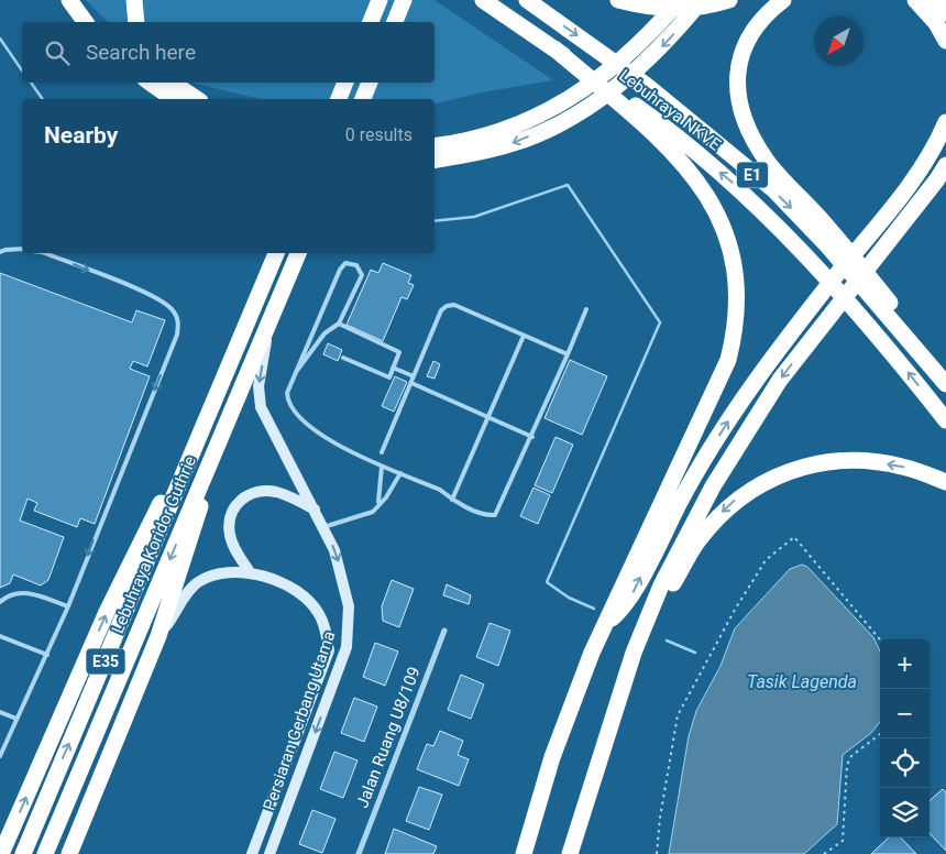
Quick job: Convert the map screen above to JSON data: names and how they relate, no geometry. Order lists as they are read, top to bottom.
{
  "streets": {
    "highway": [
      "Lebuhraya NKVE",
      "E1",
      "Lebuhraya Koridor Guthrie",
      "E35"
    ],
    "main road": ["Persiaran Gerbang Utama"],
    "street": ["Jalan Ruang U8/109"]
  },
  "crossings": [
    ["Lebuhraya Koridor Guthrie", "Persiaran Gerbang Utama"]
  ],
  "one_way": ["Persiaran Gerbang Utama"],
  "water": ["Tasik Lagenda"],
  "north": "bottom left",
  "page": {
    "search": "Search here",
    "heading": ["Nearby", "0 results"],
    "map_buttons": ["+", "−"]
  }
}
